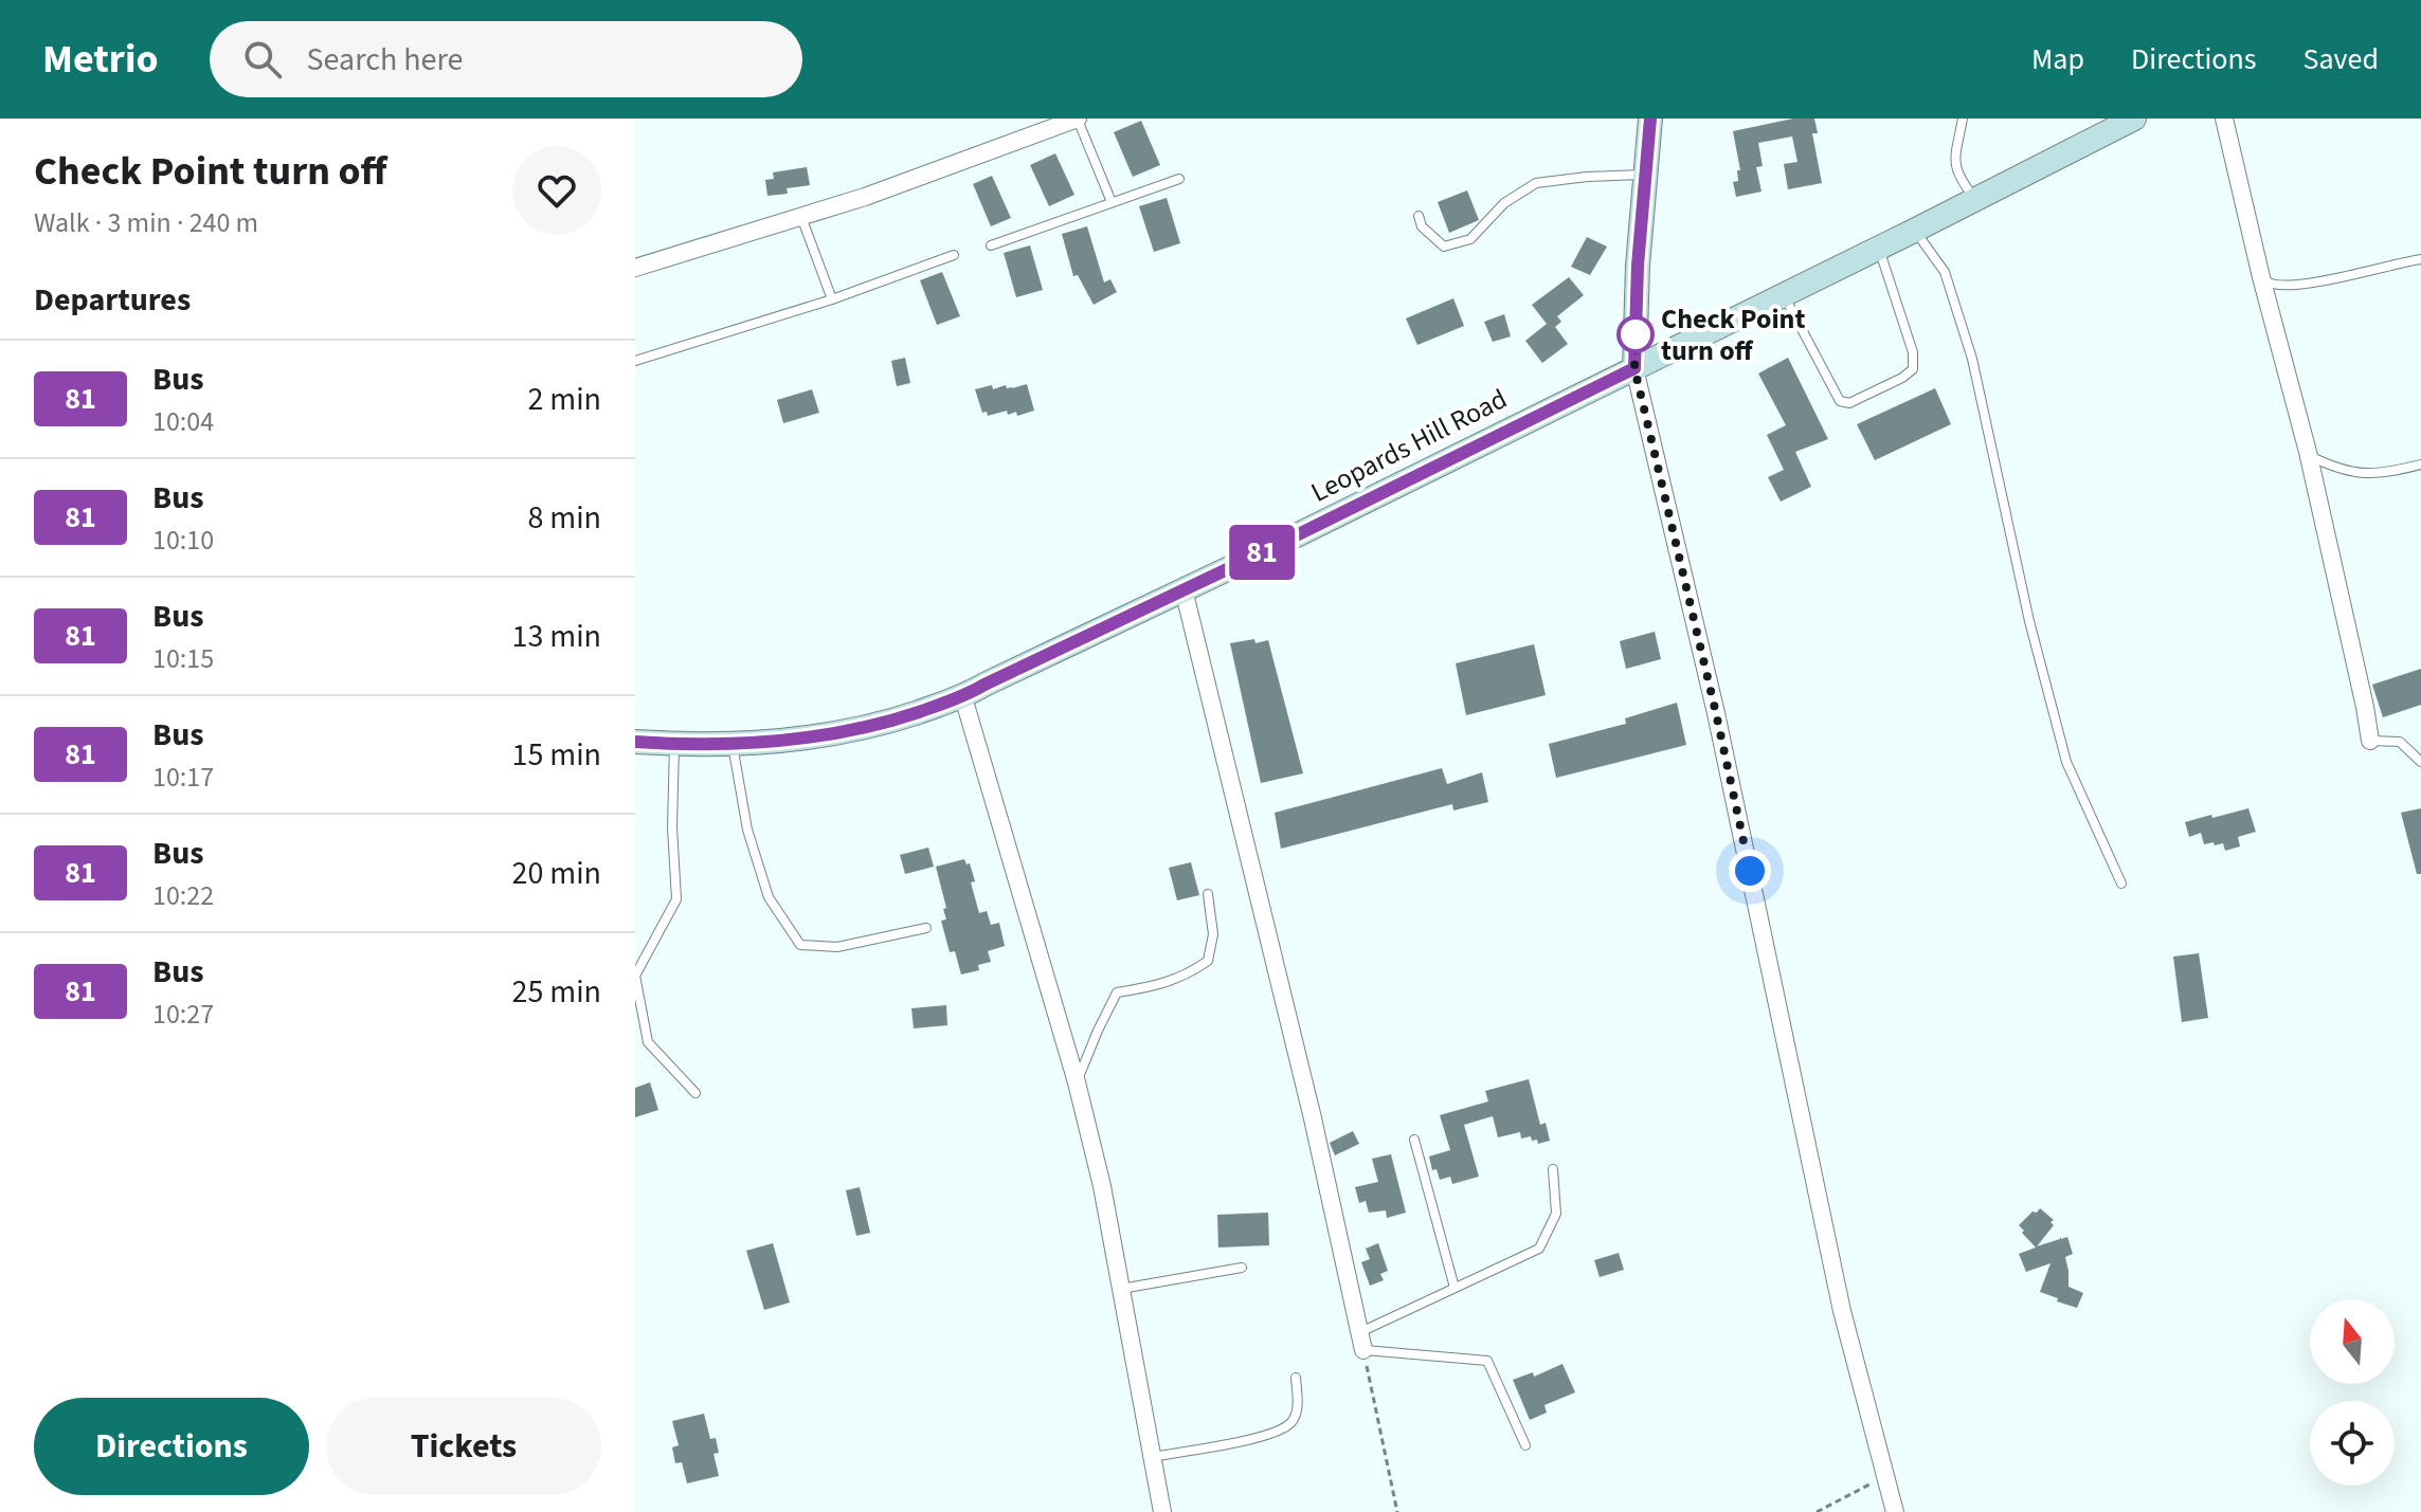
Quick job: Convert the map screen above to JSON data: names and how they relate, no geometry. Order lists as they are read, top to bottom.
{
  "streets": {
    "main road": ["Leopards Hill Road"]
  },
  "places": ["Check Point turn off"],
  "lines": ["bus line 81"],
  "north": "top",
  "page": {
    "header": "Metrio",
    "search": "Search here",
    "nav": ["Map", "Directions", "Saved"],
    "heading": [
      ["Check Point turn off", "Walk · 3 min · 240 m"],
      "Departures"
    ],
    "on_map": "81",
    "list": [
      {
        "mark": "81",
        "name": "Bus",
        "note": "10:04",
        "value": "2 min"
      },
      {
        "mark": "81",
        "name": "Bus",
        "note": "10:10",
        "value": "8 min"
      },
      {
        "mark": "81",
        "name": "Bus",
        "note": "10:15",
        "value": "13 min"
      },
      {
        "mark": "81",
        "name": "Bus",
        "note": "10:17",
        "value": "15 min"
      },
      {
        "mark": "81",
        "name": "Bus",
        "note": "10:22",
        "value": "20 min"
      },
      {
        "mark": "81",
        "name": "Bus",
        "note": "10:27",
        "value": "25 min"
      }
    ],
    "buttons": ["Directions", "Tickets"]
  }
}
